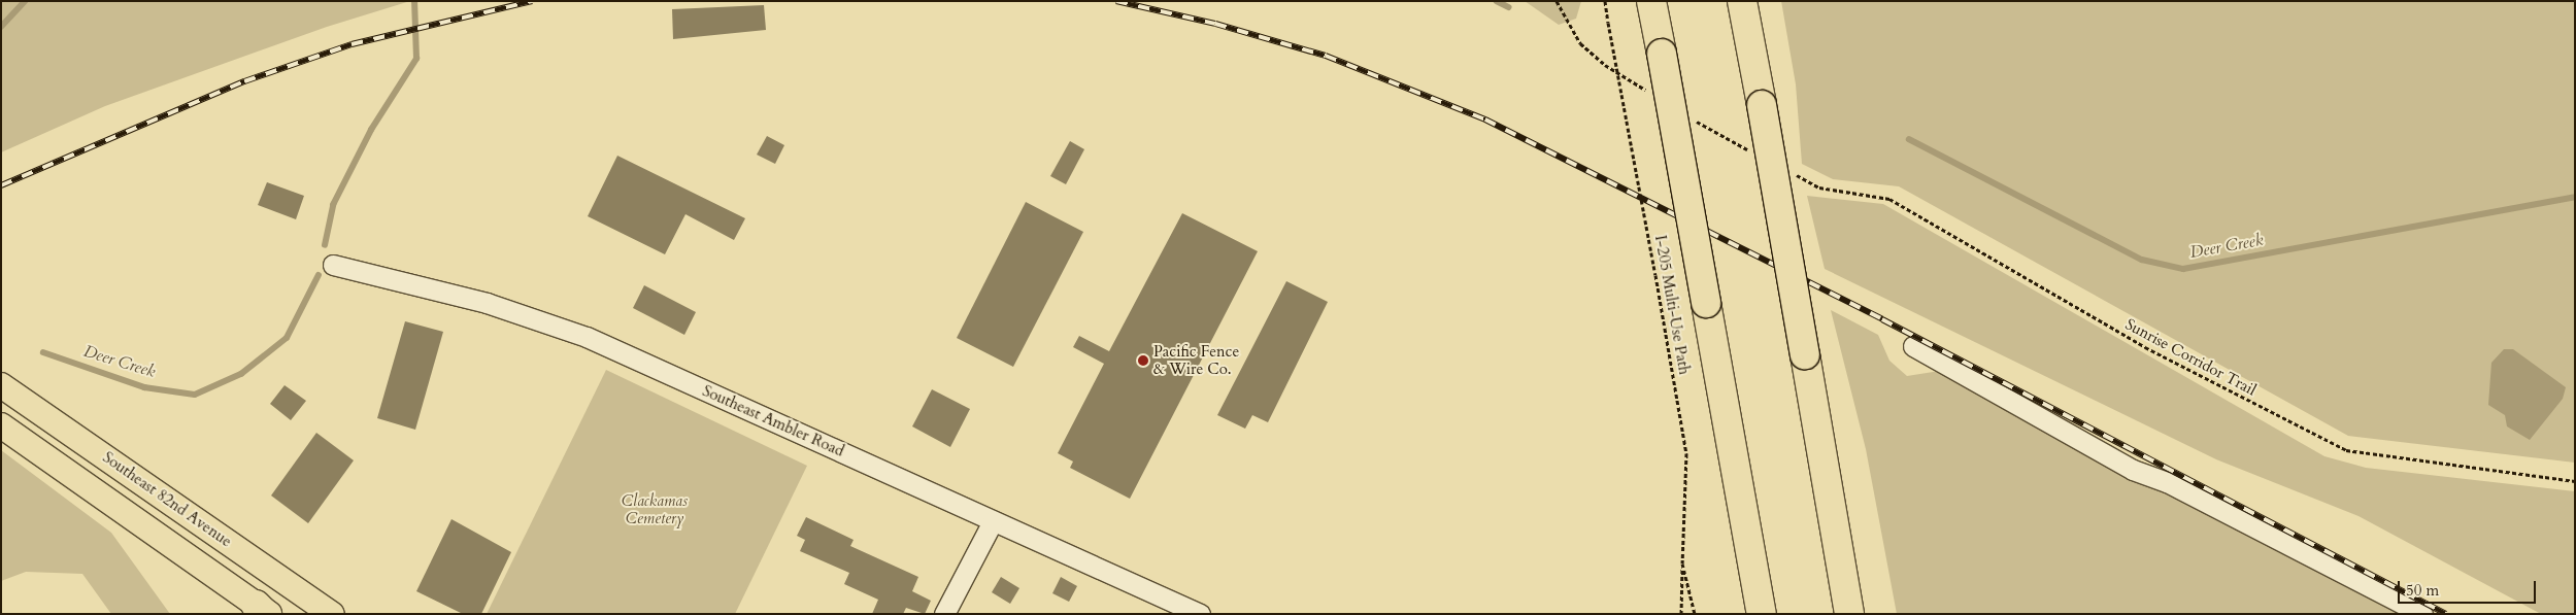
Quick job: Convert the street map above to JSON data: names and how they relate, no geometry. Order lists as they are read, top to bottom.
{
  "streets": {
    "main road": ["Southeast 82nd Avenue"],
    "street": ["Southeast Ambler Road"],
    "path": ["I-205 Multi-Use Path", "Sunrise Corridor Trail"]
  },
  "water": ["Deer Creek"],
  "parks": ["Clackamas Cemetery"],
  "places": ["Pacific Fence & Wire Co."],
  "scale_bar": "50 m"
}
